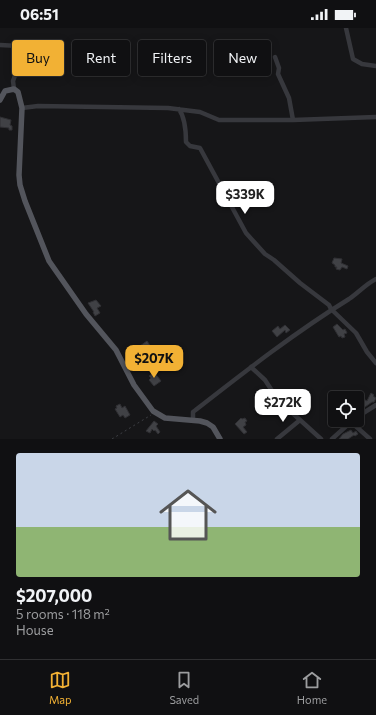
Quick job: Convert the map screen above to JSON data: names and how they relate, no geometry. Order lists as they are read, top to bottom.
{
  "page": {
    "status": "06:51",
    "chip": [
      "Buy",
      "Rent",
      "Filters",
      "New"
    ],
    "price": ["$339K", "$207K", "$272K"],
    "list": [
      {
        "name": "$207,000",
        "note": "5 rooms · 118 m² · House"
      }
    ],
    "tabs": ["Map", "Saved", "Home"]
  }
}
